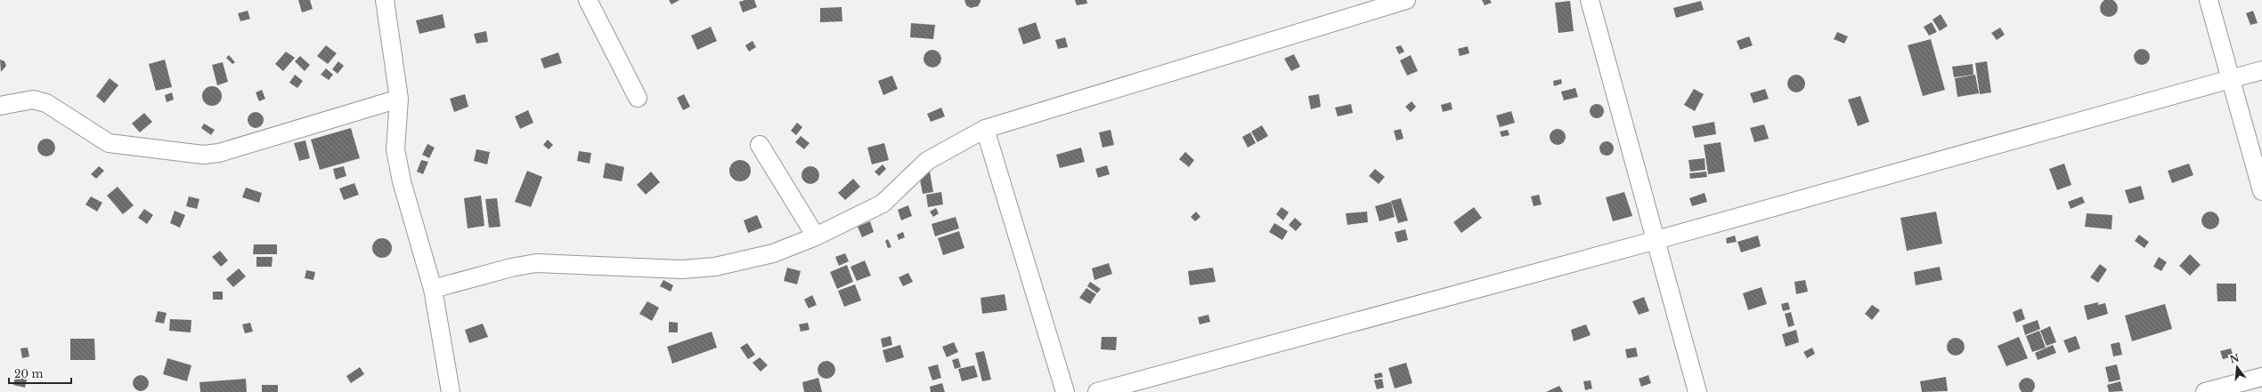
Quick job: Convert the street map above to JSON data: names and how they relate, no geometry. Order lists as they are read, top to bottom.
{
  "scale_bar": "20 m",
  "north": "top"
}
